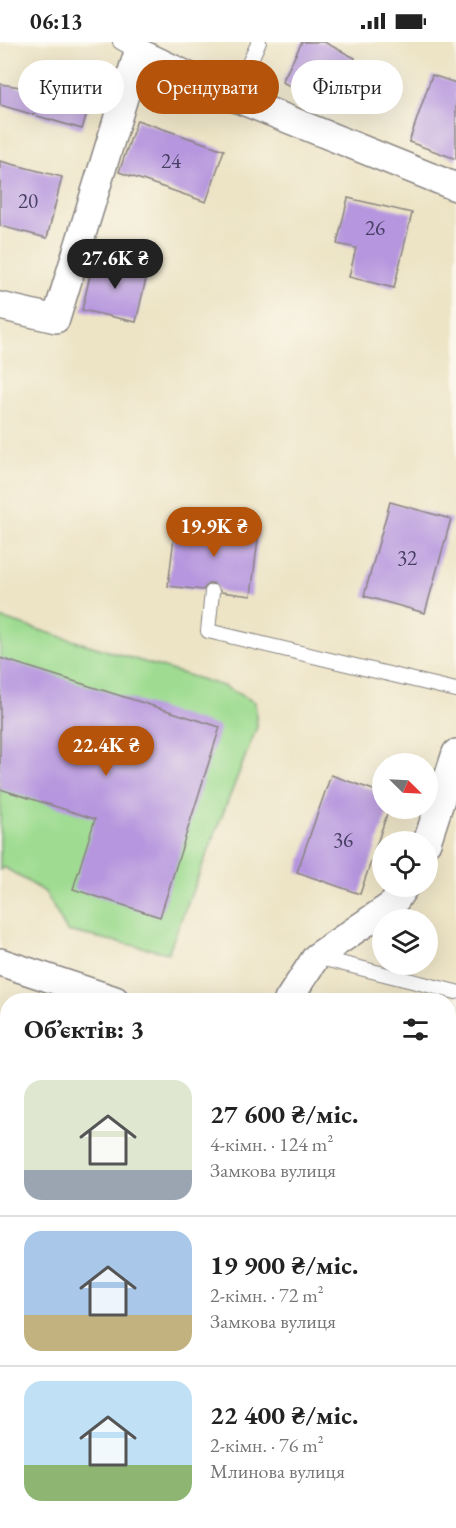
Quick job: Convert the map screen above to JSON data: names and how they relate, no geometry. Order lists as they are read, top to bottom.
{
  "house_numbers": [
    "24",
    "20",
    "26",
    "32",
    "36"
  ],
  "north": "bottom right",
  "page": {
    "status": "06:13",
    "chip": ["Купити", "Орендувати", "Фільтри"],
    "price": ["27.6K ₴", "19.9K ₴", "22.4K ₴"],
    "heading": "Об’єктів: 3",
    "list": [
      {
        "name": "27 600 ₴/міс.",
        "note": "4-кімн. · 124 m² · Замкова вулиця"
      },
      {
        "name": "19 900 ₴/міс.",
        "note": "2-кімн. · 72 m² · Замкова вулиця"
      },
      {
        "name": "22 400 ₴/міс.",
        "note": "2-кімн. · 76 m² · Млинова вулиця"
      }
    ]
  }
}
